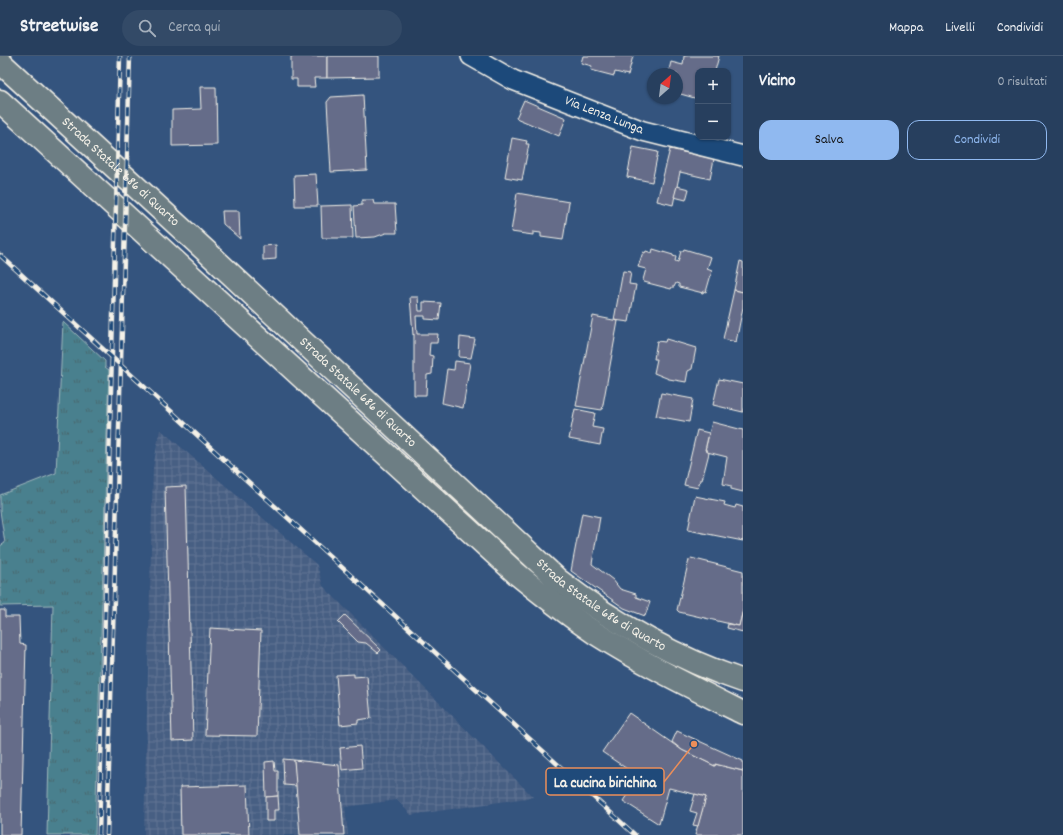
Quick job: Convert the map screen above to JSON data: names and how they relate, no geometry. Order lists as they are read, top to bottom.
{
  "streets": {
    "highway": ["Strada Statale 686 di Quarto"],
    "street": ["Via Lenza Lunga"]
  },
  "places": ["La cucina birichina"],
  "north": "top right",
  "page": {
    "header": "Streetwise",
    "search": "Cerca qui",
    "nav": ["Mappa", "Livelli", "Condividi"],
    "heading": ["Vicino", "0 risultati"],
    "map_buttons": ["+", "−"],
    "buttons": ["Salva", "Condividi"]
  }
}
